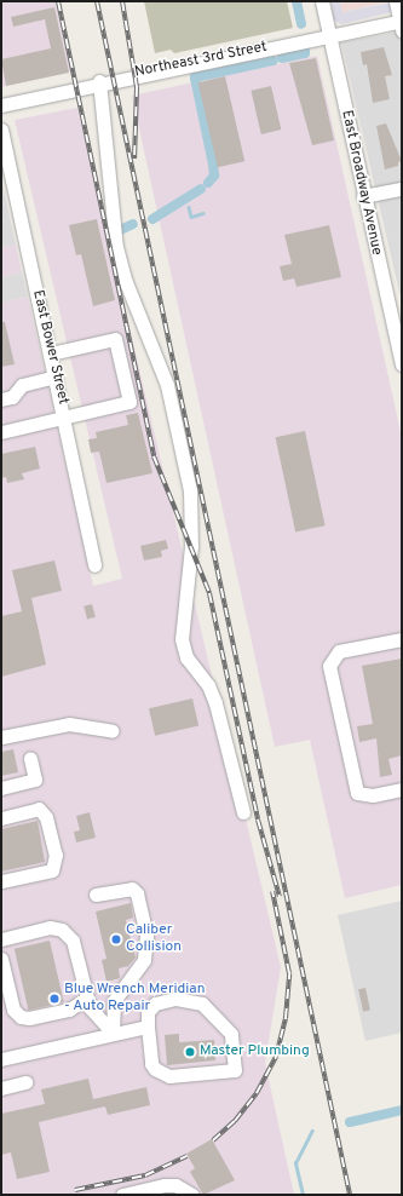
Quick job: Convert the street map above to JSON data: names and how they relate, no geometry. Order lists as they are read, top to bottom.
{
  "streets": {
    "street": ["Northeast 3rd Street", "East Broadway Avenue", "East Bower Street"]
  },
  "crossings": [
    ["Northeast 3rd Street", "East Broadway Avenue"]
  ],
  "places": ["Caliber Collision", "Blue Wrench Meridian - Auto Repair", "Master Plumbing"]
}
